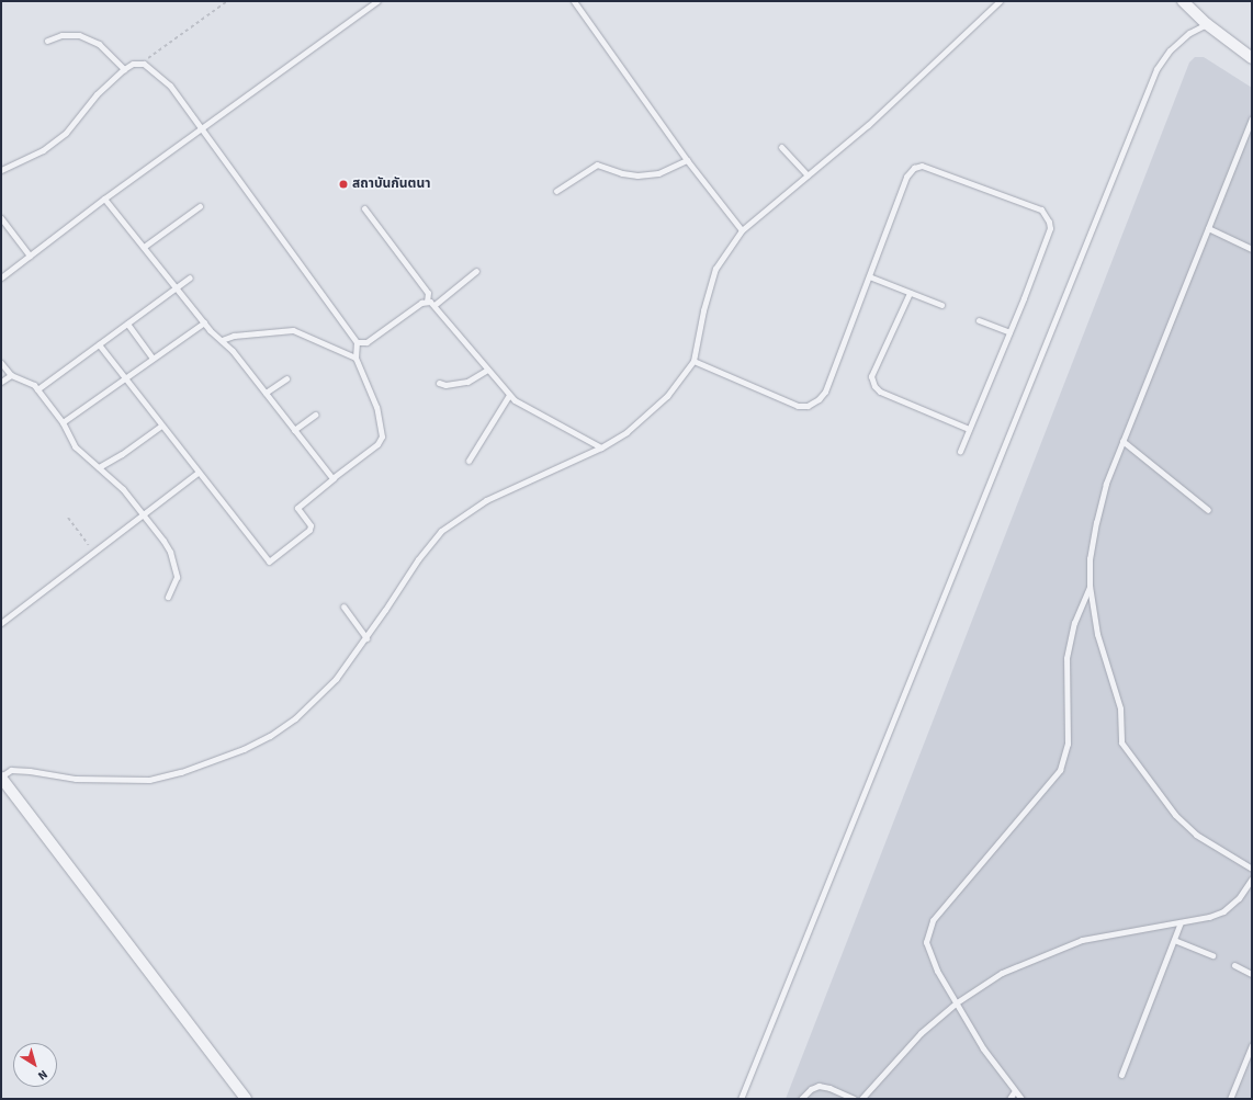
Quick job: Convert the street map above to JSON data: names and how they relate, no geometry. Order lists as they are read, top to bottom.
{
  "places": ["สถาบันกันตนา"],
  "north": "bottom right"
}
